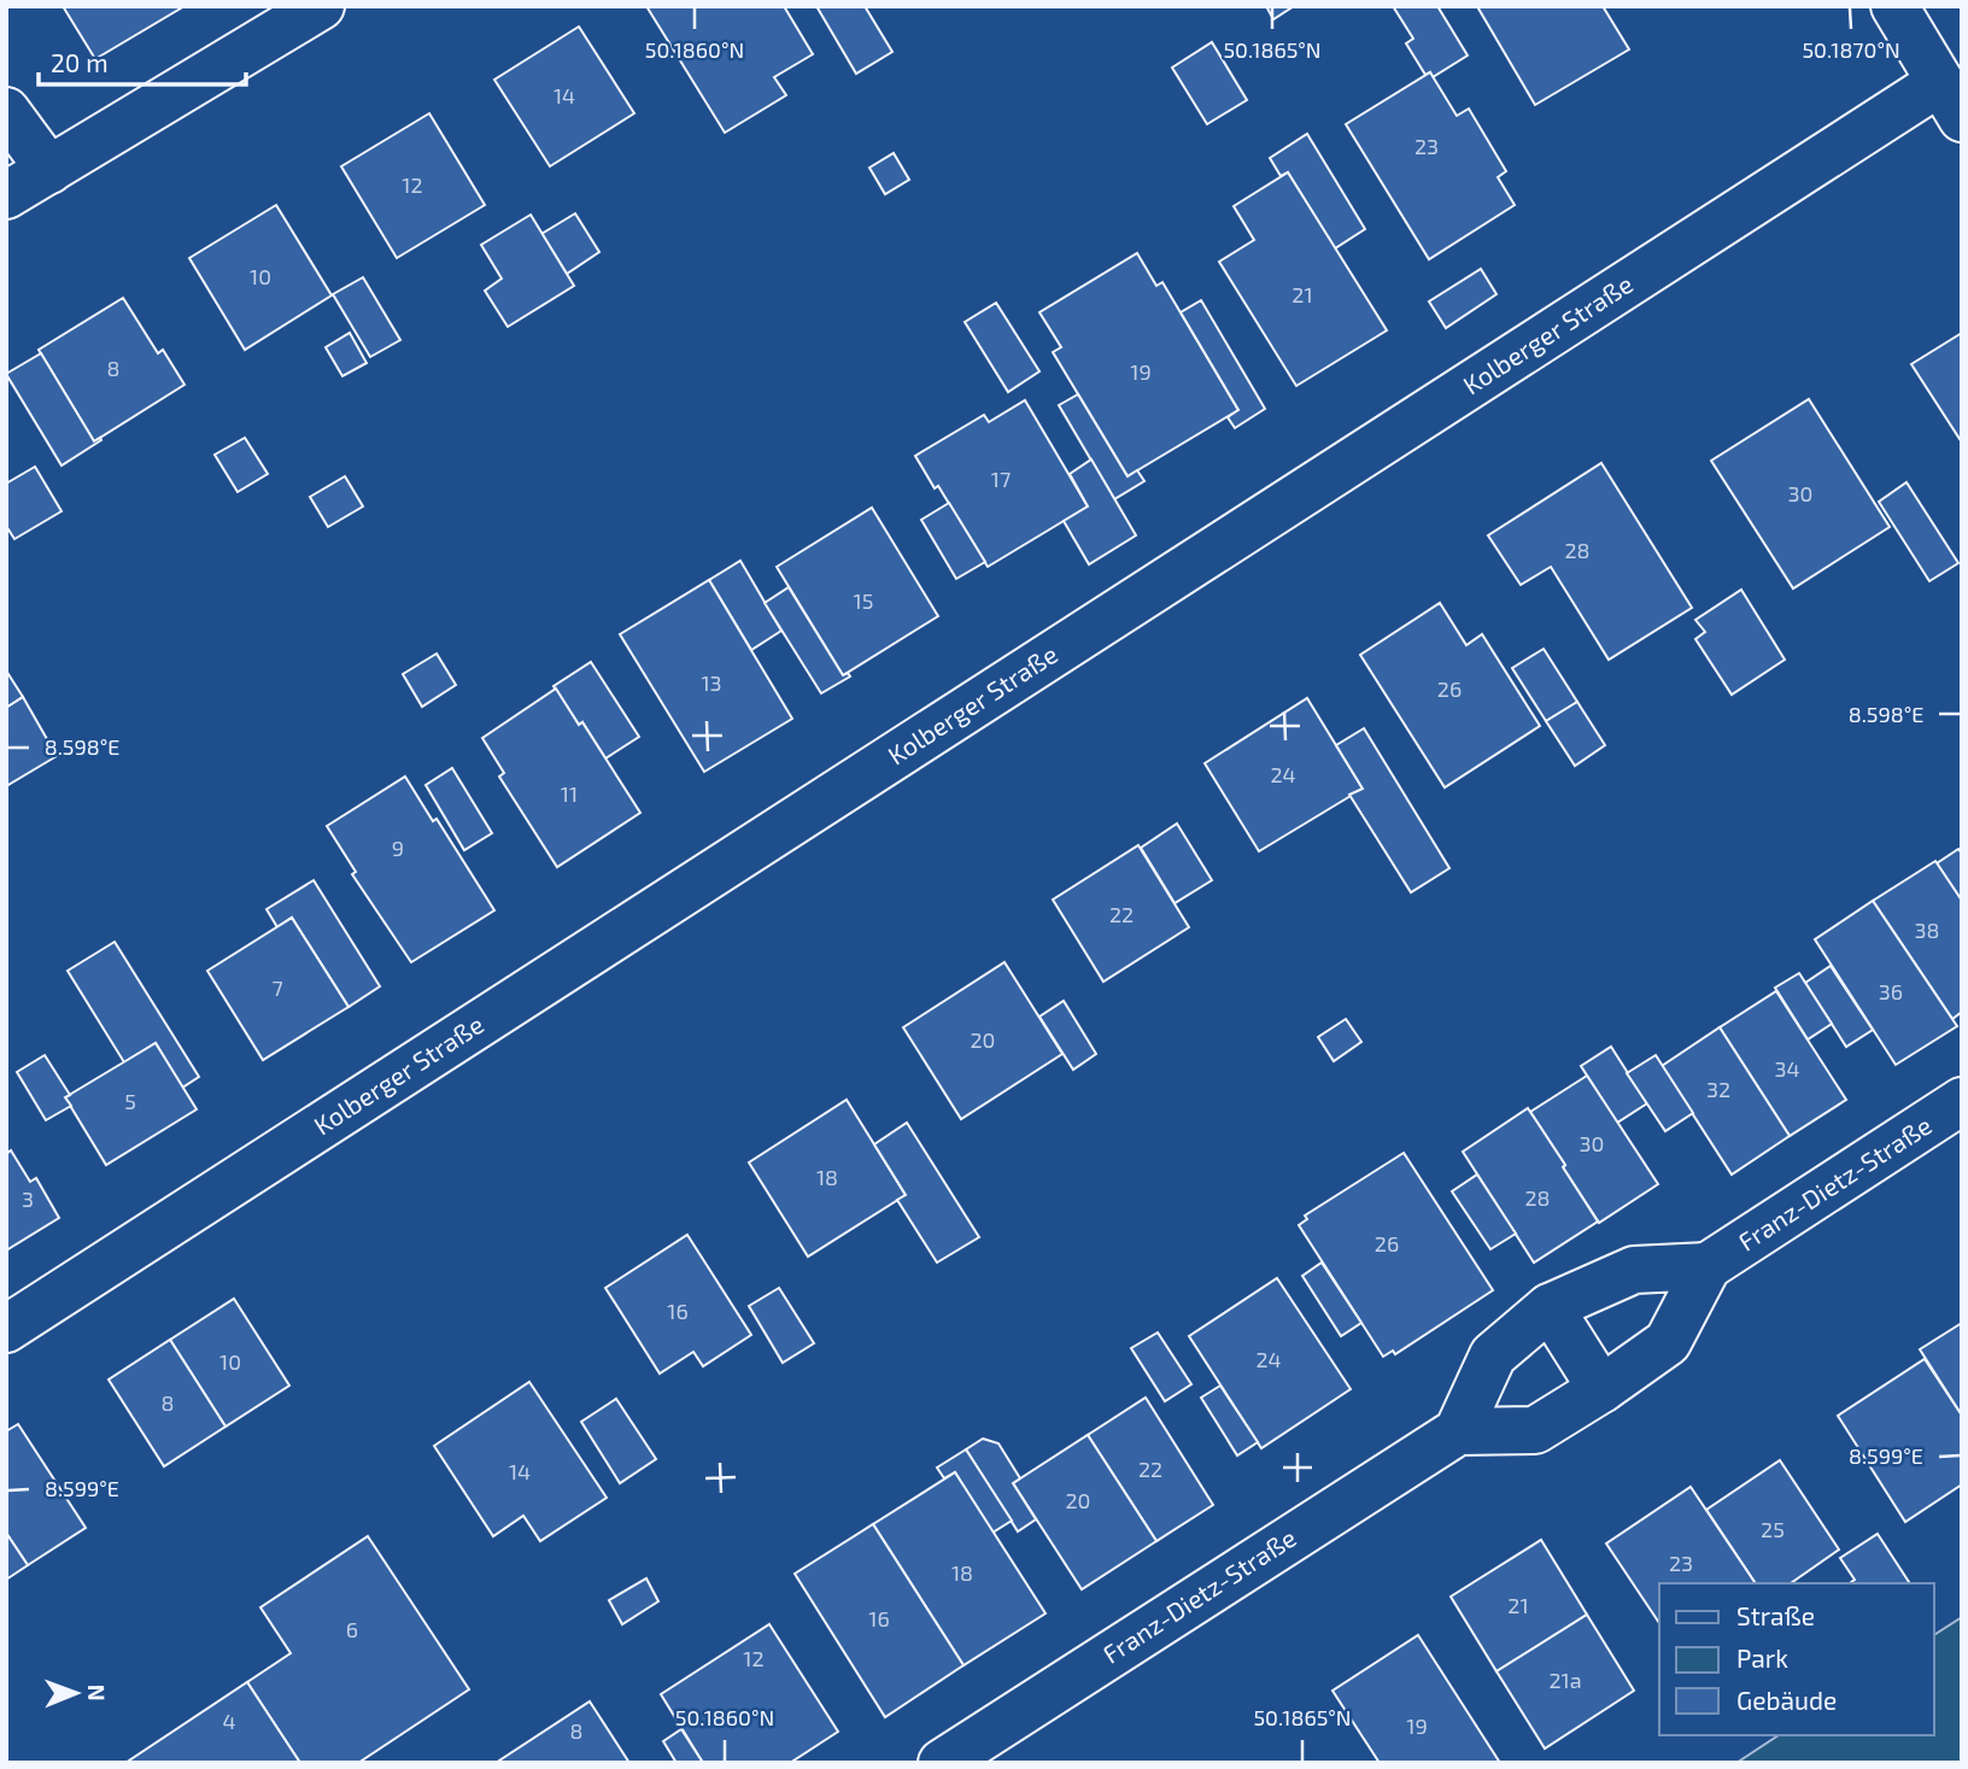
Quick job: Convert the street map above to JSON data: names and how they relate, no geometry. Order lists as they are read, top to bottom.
{
  "streets": {
    "street": ["Kolberger Straße", "Franz-Dietz-Straße"]
  },
  "house_numbers": [
    "14",
    "23",
    "12",
    "10",
    "21",
    "8",
    "19",
    "17",
    "30",
    "28",
    "15",
    "13",
    "26",
    "24",
    "11",
    "9",
    "22",
    "38",
    "7",
    "36",
    "20",
    "34",
    "32",
    "5",
    "30",
    "18",
    "28",
    "3",
    "26",
    "16",
    "24",
    "10",
    "8",
    "22",
    "14",
    "20",
    "25",
    "23",
    "18",
    "21",
    "16",
    "6",
    "12",
    "21a",
    "4",
    "19",
    "8"
  ],
  "legend": ["Straße", "Park", "Gebäude"],
  "scale_bar": "20 m",
  "north": "right",
  "coordinates": [
    "50.1860°N",
    "50.1865°N",
    "50.1870°N",
    "8.598°E",
    "8.599°E"
  ]
}
